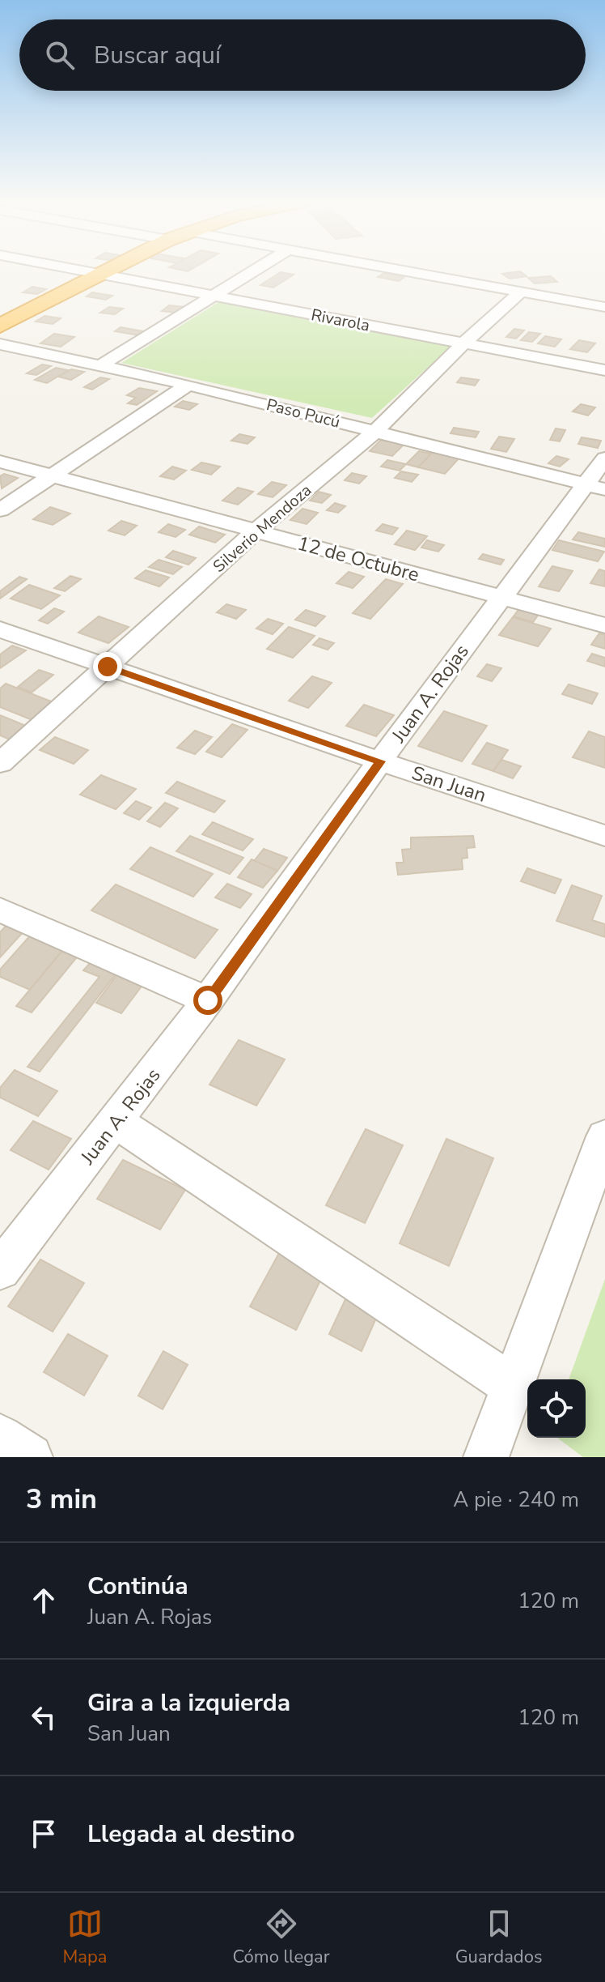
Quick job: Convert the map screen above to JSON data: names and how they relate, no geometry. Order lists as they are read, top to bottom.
{
  "streets": {
    "street": [
      "Rivarola",
      "Paso Pucú",
      "Silverio Mendoza",
      "12 de Octubre",
      "Juan A. Rojas",
      "San Juan"
    ]
  },
  "crossings": [
    ["Rivarola", "Silverio Mendoza"],
    ["Paso Pucú", "Silverio Mendoza"],
    ["Paso Pucú", "Juan A. Rojas"],
    ["Silverio Mendoza", "12 de Octubre"],
    ["Silverio Mendoza", "San Juan"],
    ["12 de Octubre", "Juan A. Rojas"],
    ["Juan A. Rojas", "San Juan"]
  ],
  "page": {
    "search": "Buscar aquí",
    "heading": ["3 min", "A pie · 240 m"],
    "list": [
      ["Continúa", "Juan A. Rojas", "120 m"],
      ["Gira a la izquierda", "San Juan", "120 m"],
      "Llegada al destino"
    ],
    "nav": ["Mapa", "Cómo llegar", "Guardados"]
  }
}
